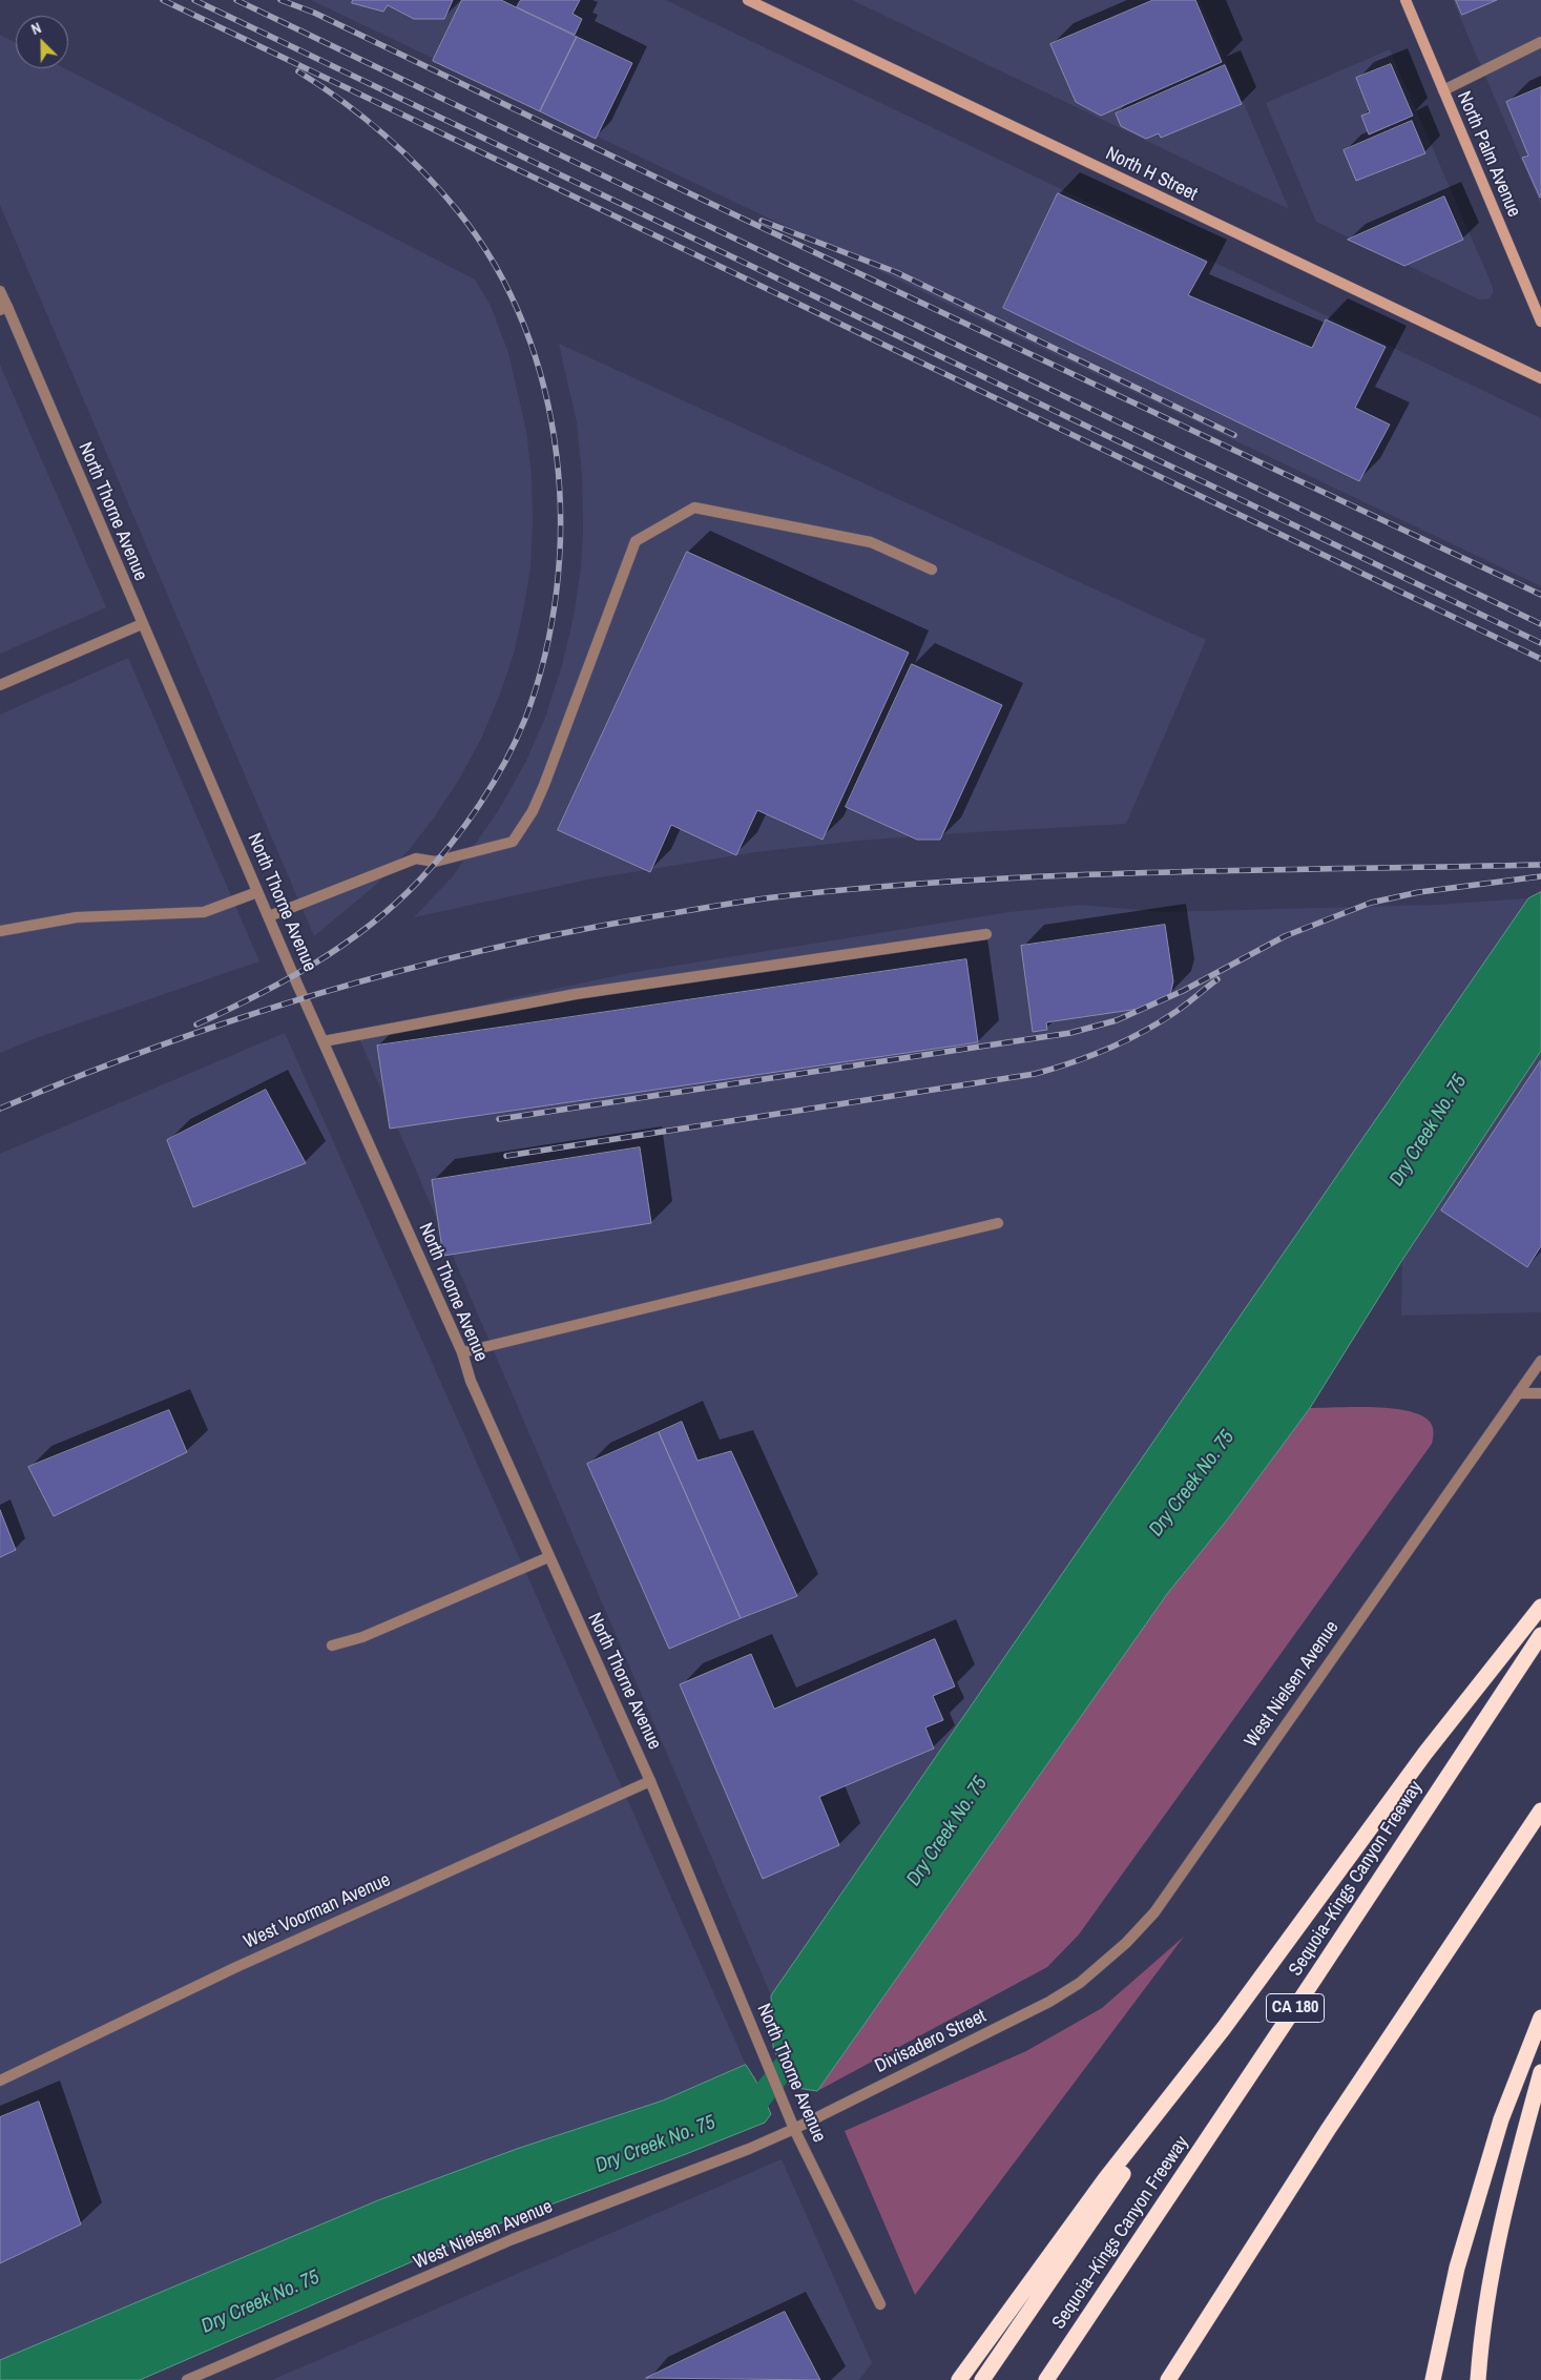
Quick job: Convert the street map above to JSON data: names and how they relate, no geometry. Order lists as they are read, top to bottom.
{
  "streets": {
    "highway": ["Sequoia–Kings Canyon Freeway", "CA 180"],
    "main road": ["North Palm Avenue", "North H Street"],
    "street": [
      "North Thorne Avenue",
      "West Nielsen Avenue",
      "West Voorman Avenue",
      "Divisadero Street"
    ]
  },
  "crossings": [
    ["North Thorne Avenue", "West Nielsen Avenue"],
    ["North Thorne Avenue", "West Voorman Avenue"],
    ["North Thorne Avenue", "Divisadero Street"],
    ["West Nielsen Avenue", "Divisadero Street"]
  ],
  "water": ["Dry Creek No. 75"],
  "north": "top left"
}
